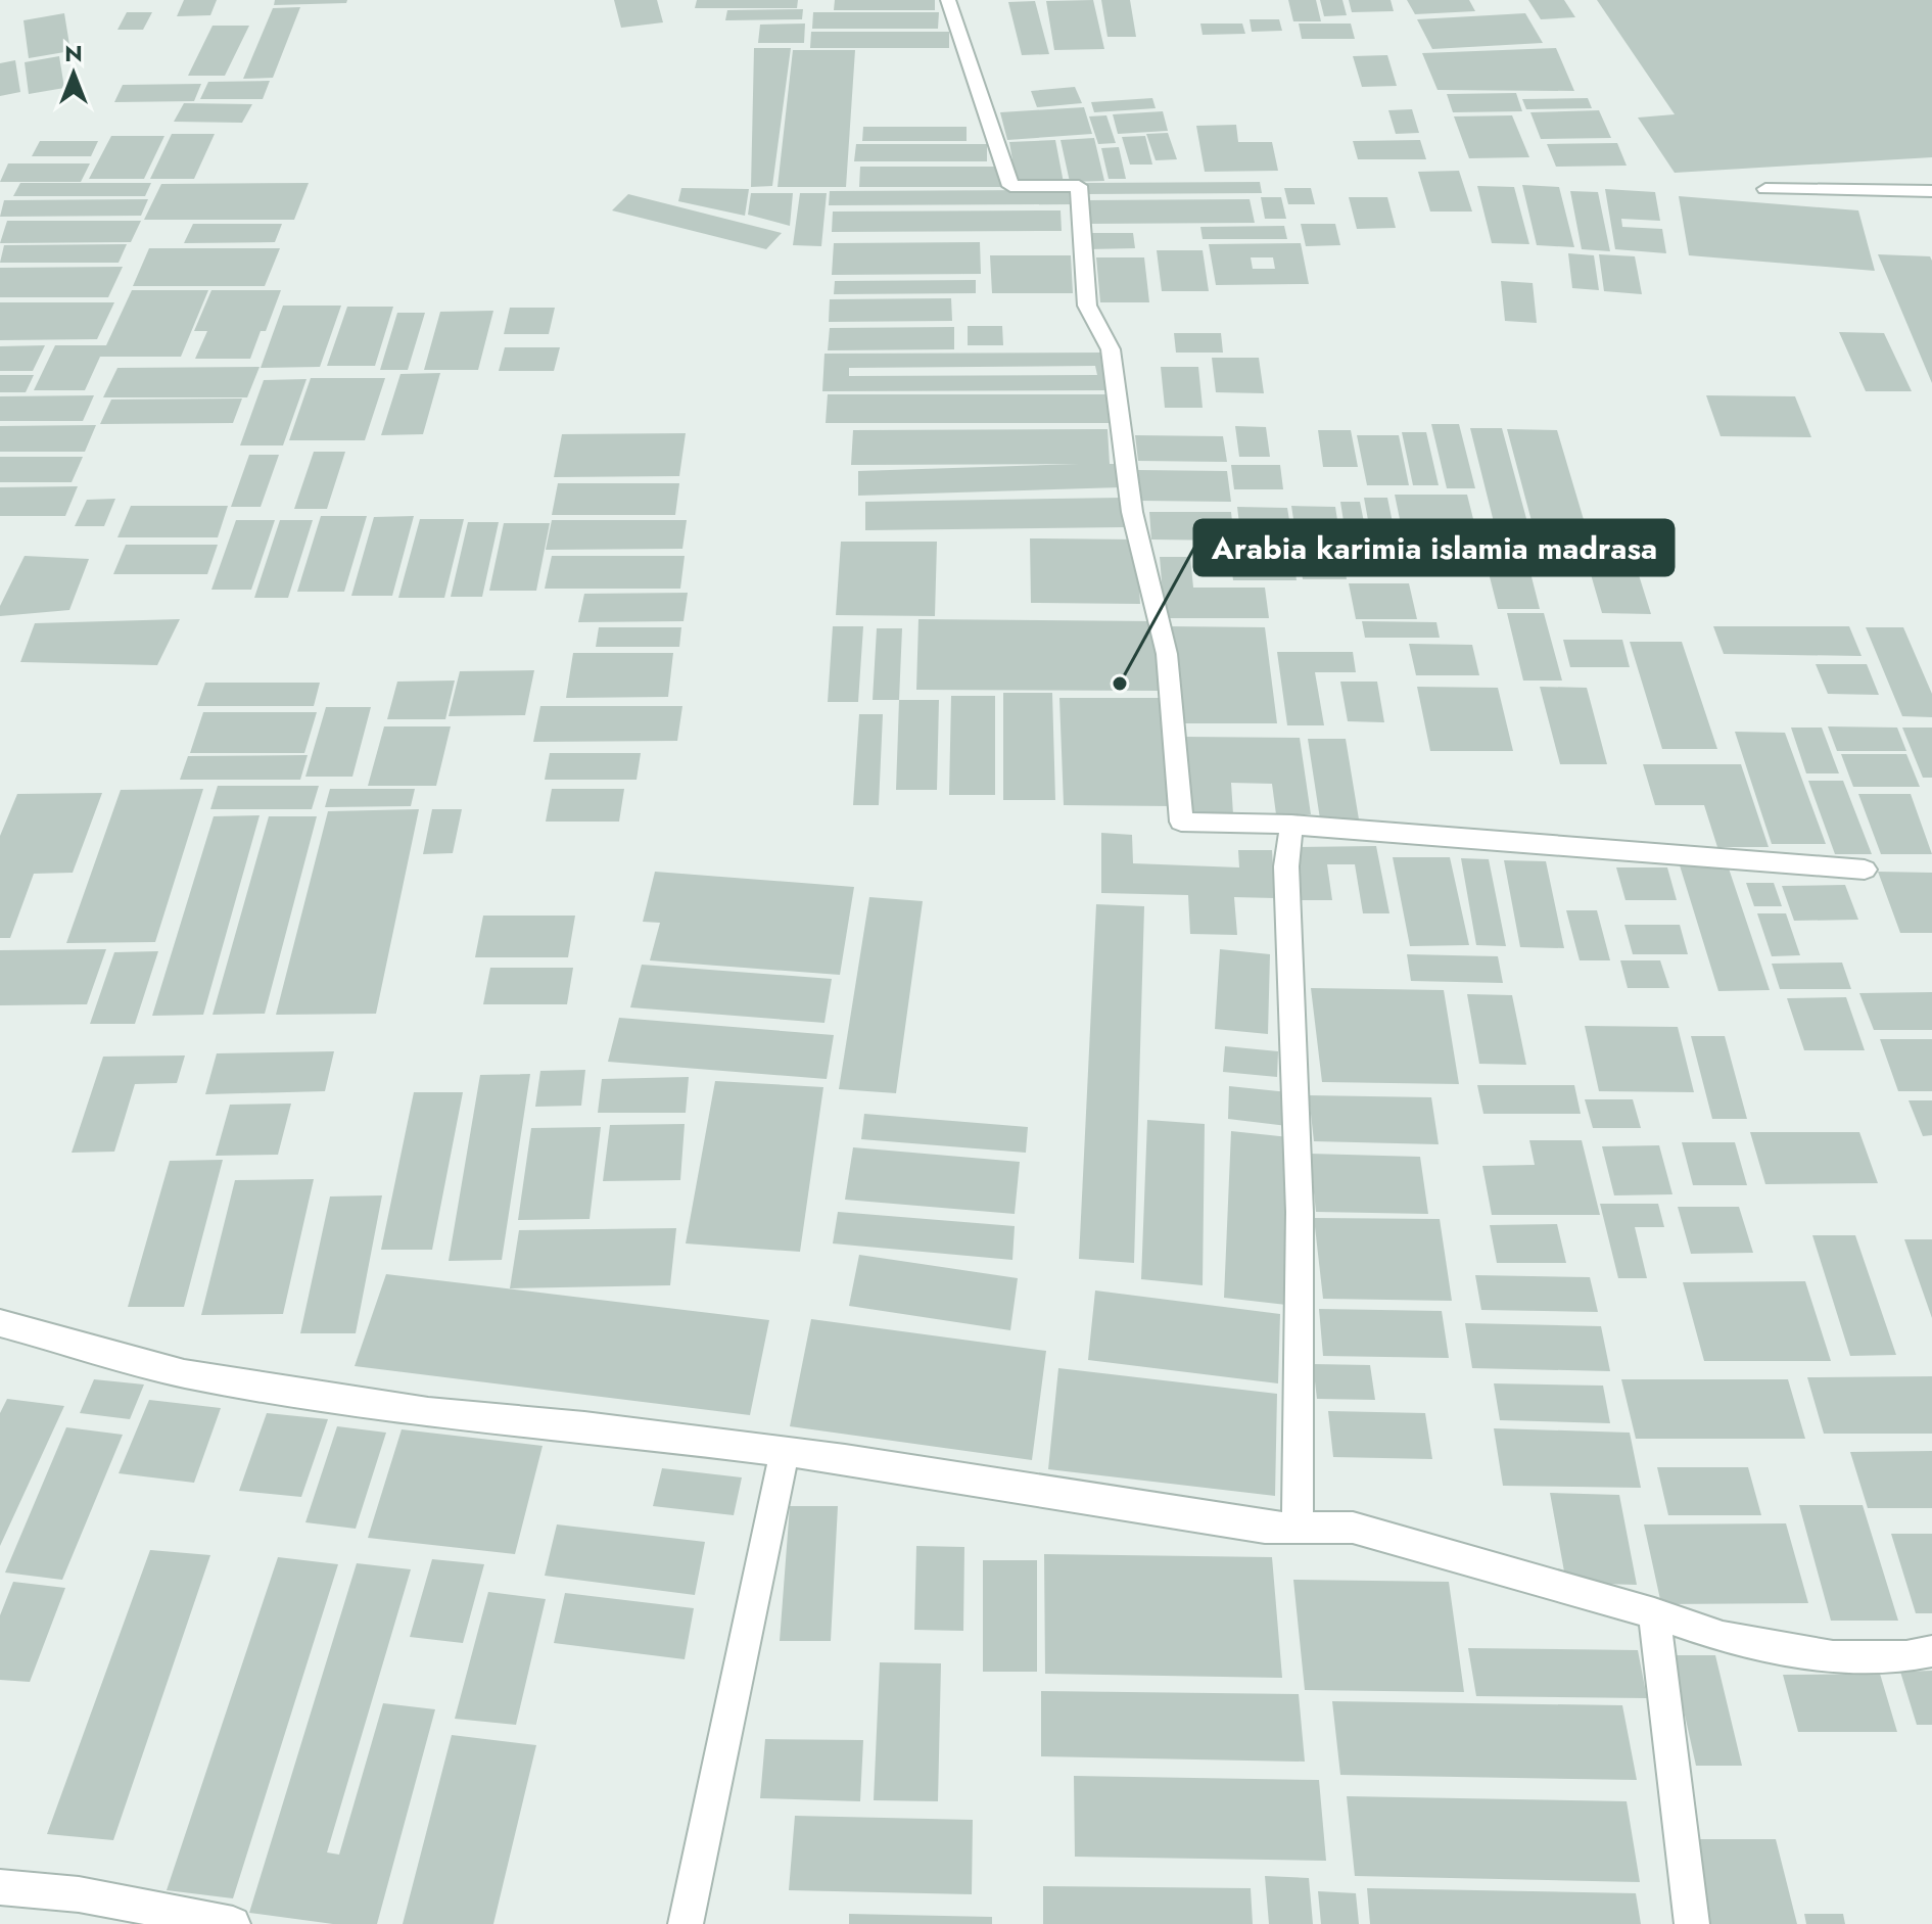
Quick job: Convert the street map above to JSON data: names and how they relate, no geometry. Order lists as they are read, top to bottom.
{
  "places": ["Arabia karimia islamia madrasa"],
  "north": "top"
}
